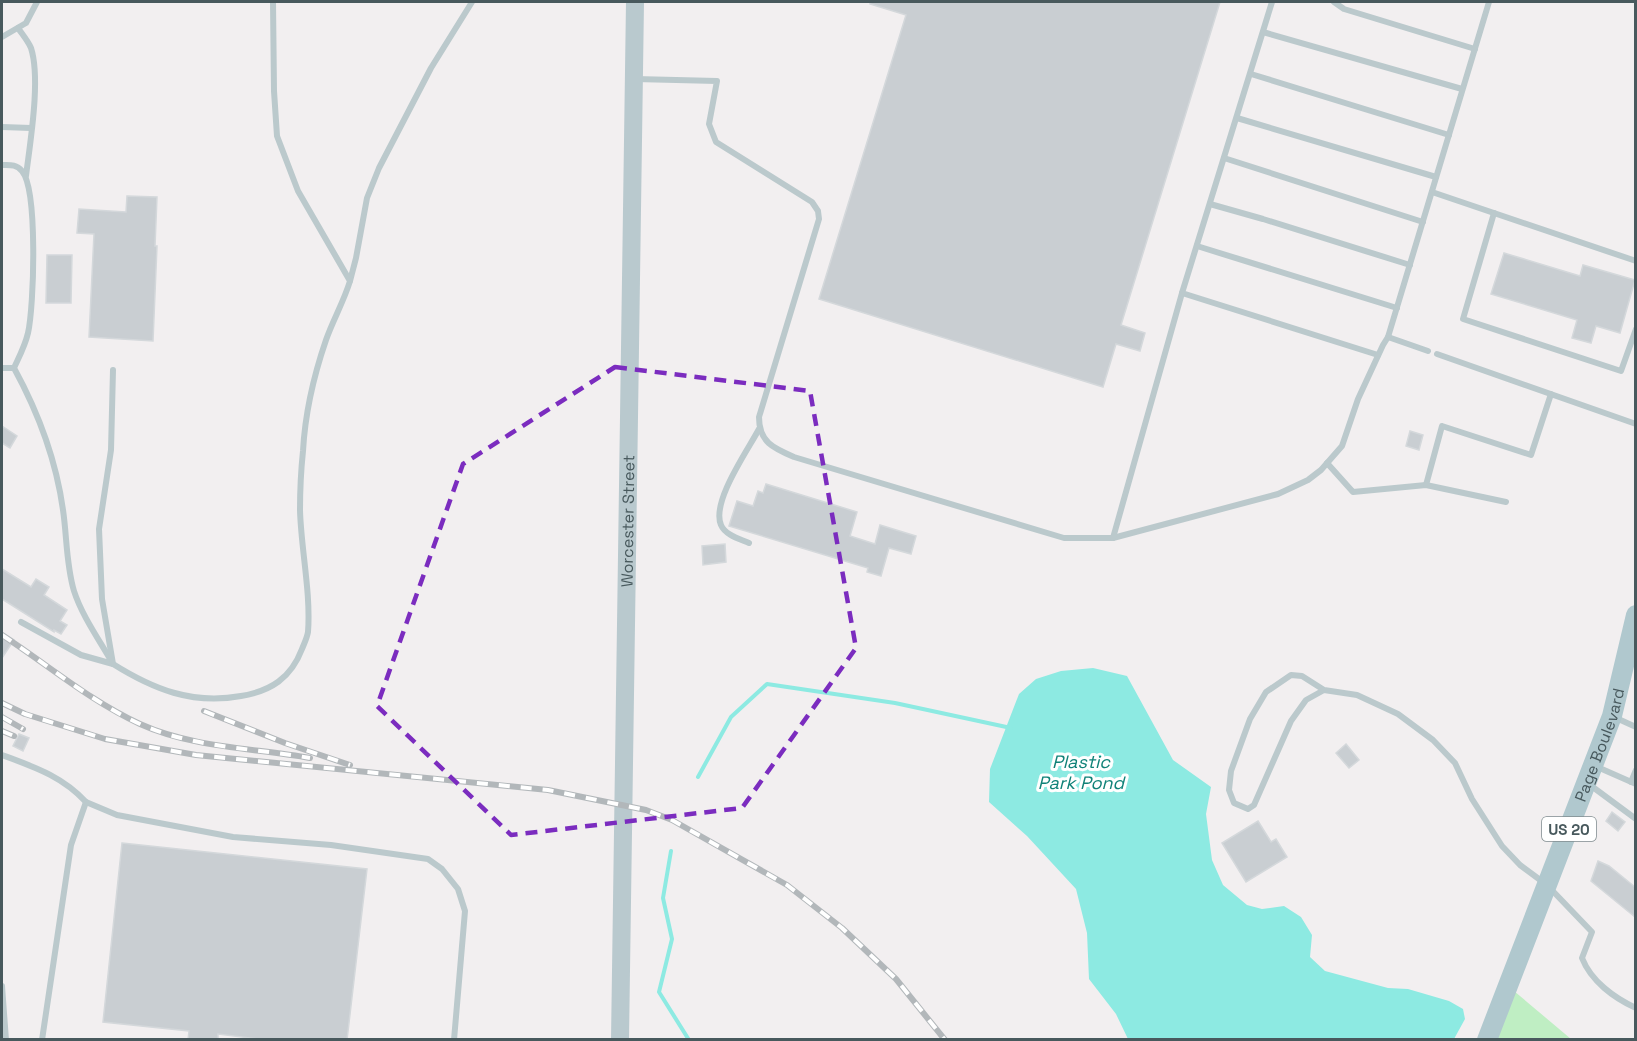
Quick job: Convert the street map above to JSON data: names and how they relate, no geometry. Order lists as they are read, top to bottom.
{
  "streets": {
    "main road": ["Worcester Street", "Page Boulevard", "US 20"]
  },
  "water": ["Plastic Park Pond"]
}
